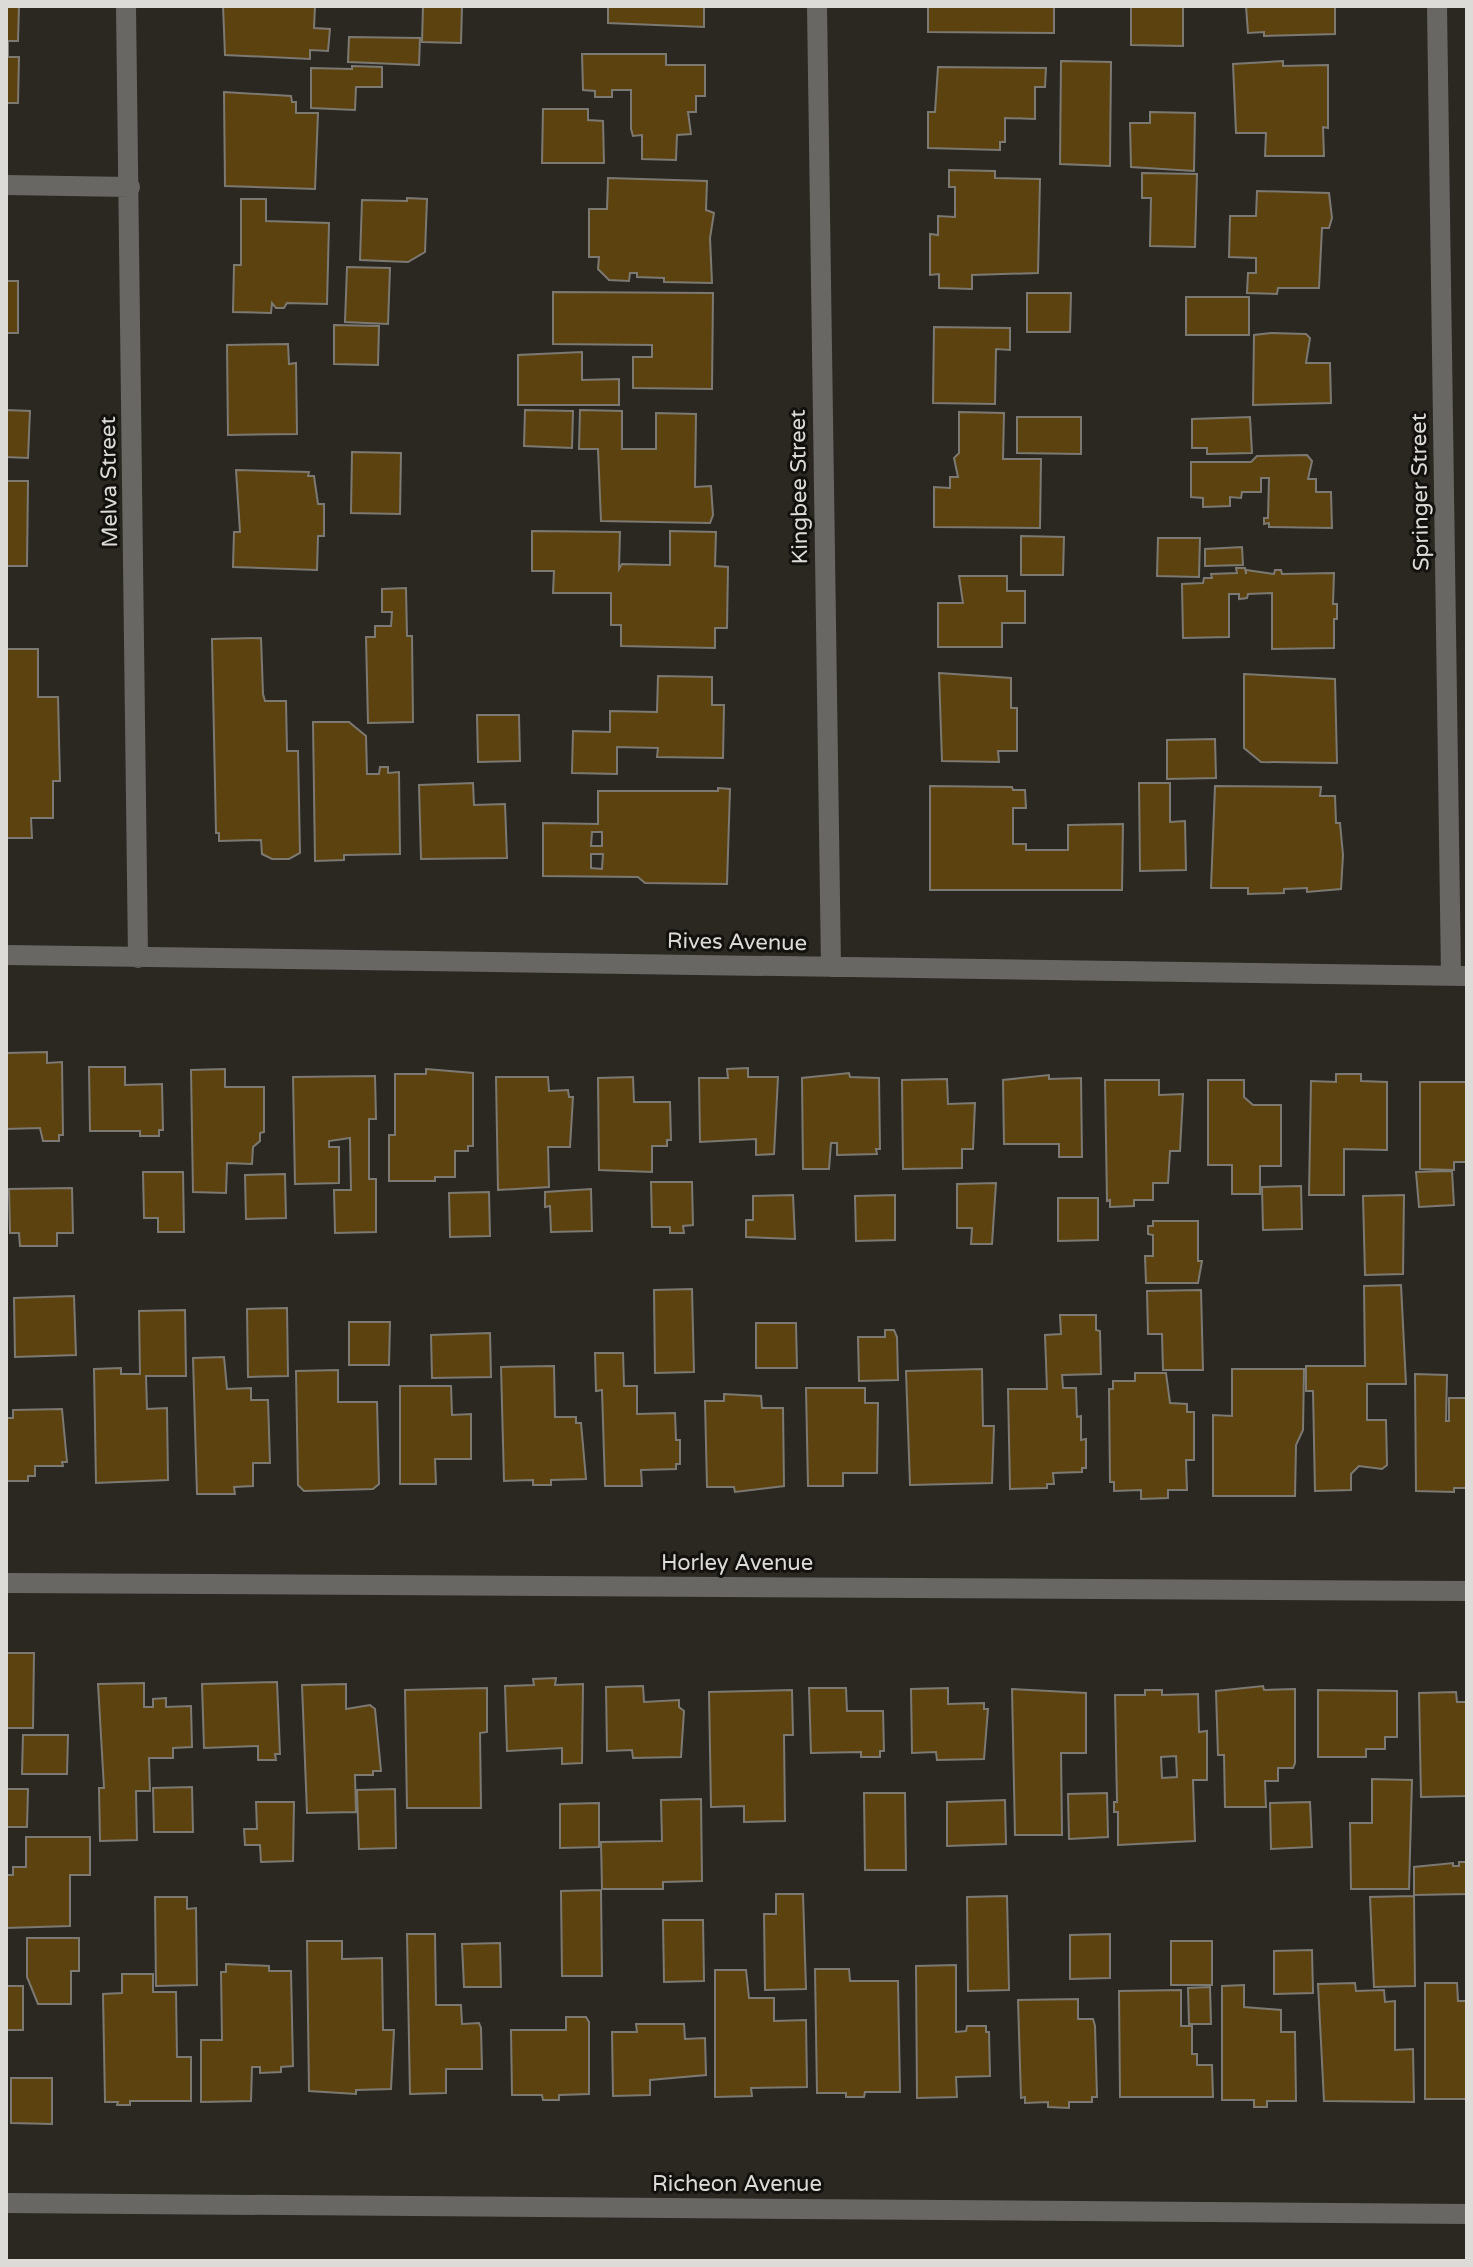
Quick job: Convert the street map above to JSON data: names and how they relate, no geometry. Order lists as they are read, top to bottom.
{
  "streets": {
    "street": [
      "Melva Street",
      "Kingbee Street",
      "Springer Street",
      "Rives Avenue",
      "Horley Avenue",
      "Richeon Avenue"
    ]
  },
  "crossings": [
    ["Melva Street", "Rives Avenue"],
    ["Kingbee Street", "Rives Avenue"],
    ["Springer Street", "Rives Avenue"]
  ]
}
